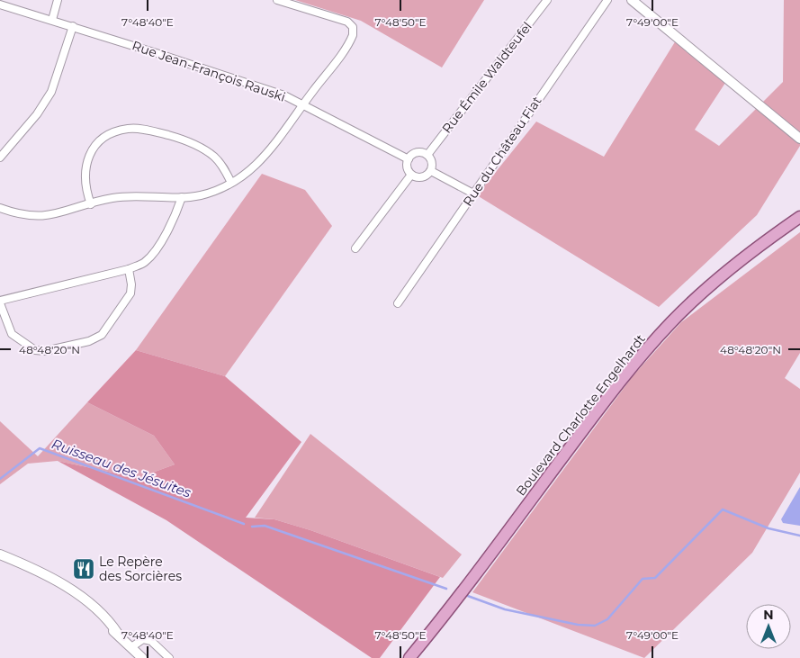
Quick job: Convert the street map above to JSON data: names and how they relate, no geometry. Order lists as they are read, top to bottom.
{
  "streets": {
    "main road": ["Boulevard Charlotte Engelhardt"],
    "street": ["Rue Jean-François Rauski", "Rue Émile Waldteufel", "Rue du Château Fiat"]
  },
  "crossings": [
    ["Rue Jean-François Rauski", "Rue Émile Waldteufel"]
  ],
  "water": ["Ruisseau des Jésuites"],
  "places": {
    "restaurant": ["Le Repère des Sorcières"]
  },
  "north": "top",
  "coordinates": [
    "7°48'40\"E",
    "7°48'50\"E",
    "7°49'00\"E",
    "48°48'20\"N"
  ]
}
